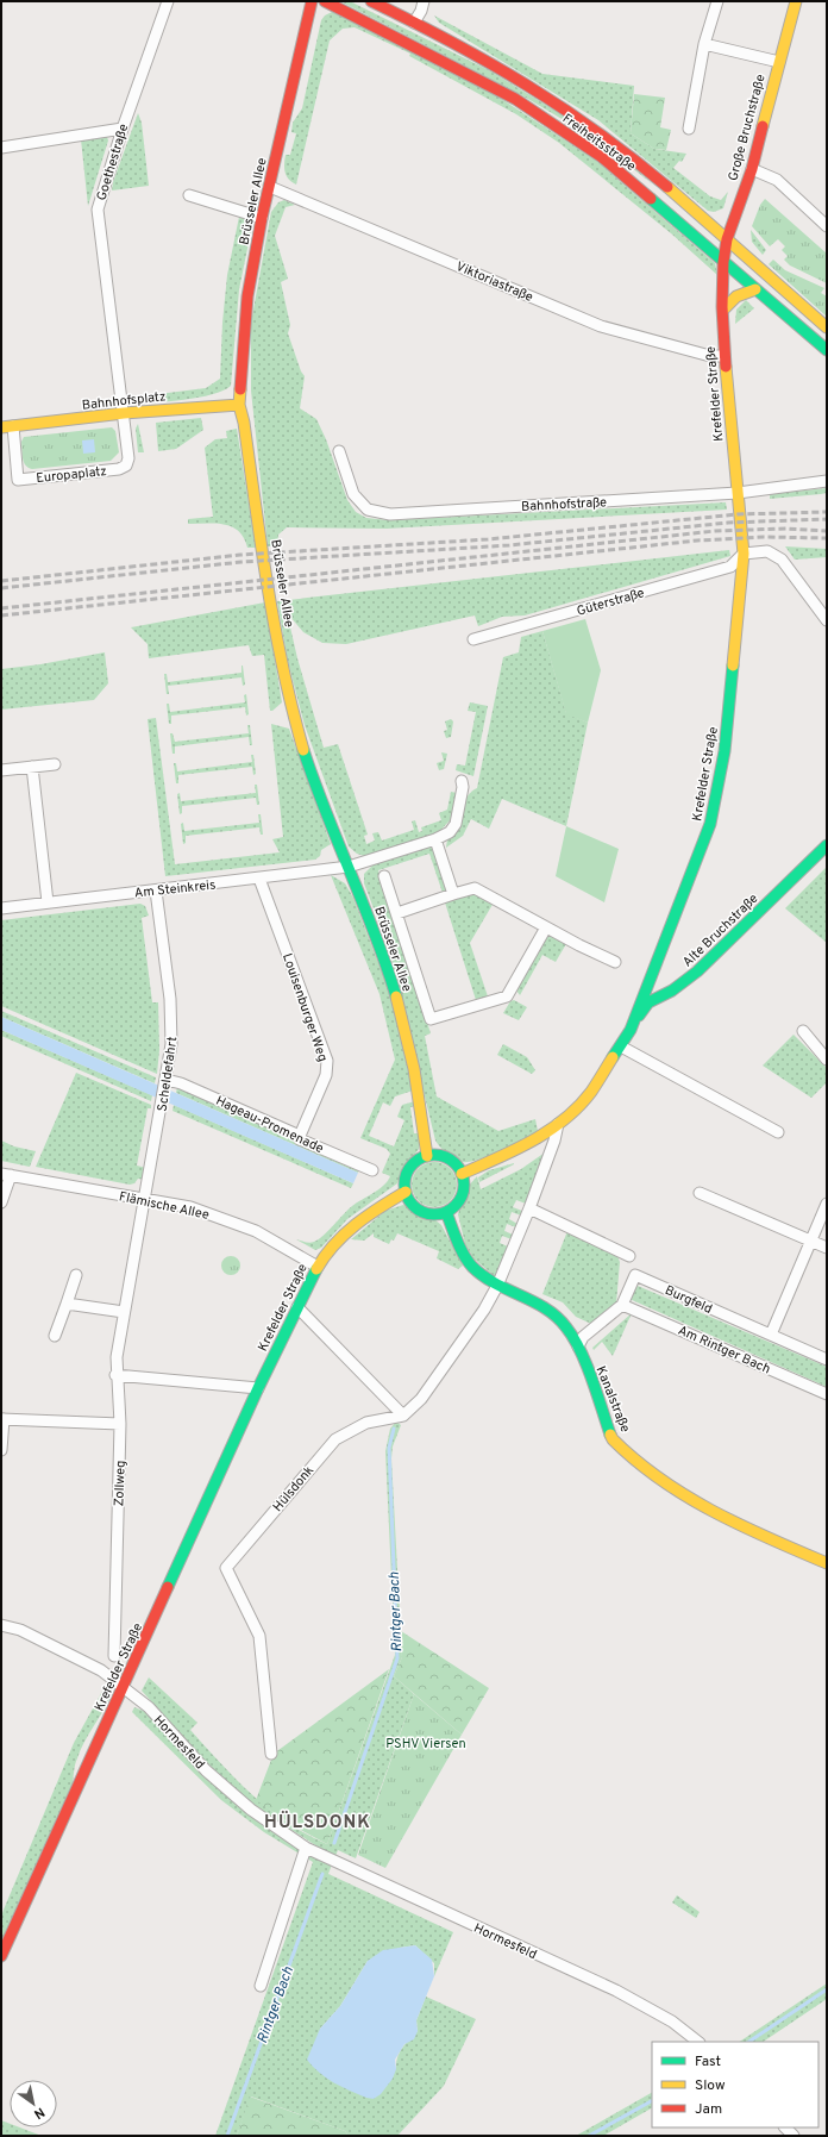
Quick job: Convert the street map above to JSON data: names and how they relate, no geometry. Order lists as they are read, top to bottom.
{
  "streets": {
    "main road": [
      "Große Bruchstraße",
      "Freiheitsstraße",
      "Brüsseler Allee",
      "Krefelder Straße",
      "Bahnhofsplatz",
      "Alte Bruchstraße",
      "Kanalstraße"
    ],
    "street": [
      "Goethestraße",
      "Viktoriastraße",
      "Europaplatz",
      "Bahnhofstraße",
      "Güterstraße",
      "Am Steinkreis",
      "Louisenburger Weg",
      "Scheldefahrt",
      "Hageau-Promenade",
      "Flämische Allee",
      "Burgfeld",
      "Am Rintger Bach",
      "Zollweg",
      "Hülsdonk",
      "Hormesfeld"
    ]
  },
  "crossings": [
    ["Große Bruchstraße", "Freiheitsstraße"],
    ["Große Bruchstraße", "Krefelder Straße"],
    ["Freiheitsstraße", "Krefelder Straße"],
    ["Goethestraße", "Bahnhofsplatz"],
    ["Goethestraße", "Europaplatz"],
    ["Brüsseler Allee", "Viktoriastraße"],
    ["Brüsseler Allee", "Krefelder Straße"],
    ["Brüsseler Allee", "Bahnhofsplatz"],
    ["Brüsseler Allee", "Am Steinkreis"],
    ["Brüsseler Allee", "Kanalstraße"],
    ["Viktoriastraße", "Krefelder Straße"],
    ["Krefelder Straße", "Bahnhofstraße"],
    ["Krefelder Straße", "Güterstraße"],
    ["Krefelder Straße", "Alte Bruchstraße"],
    ["Krefelder Straße", "Flämische Allee"],
    ["Krefelder Straße", "Kanalstraße"],
    ["Krefelder Straße", "Hormesfeld"],
    ["Bahnhofsplatz", "Europaplatz"],
    ["Am Steinkreis", "Louisenburger Weg"],
    ["Am Steinkreis", "Scheldefahrt"],
    ["Louisenburger Weg", "Hageau-Promenade"],
    ["Scheldefahrt", "Hageau-Promenade"],
    ["Scheldefahrt", "Flämische Allee"],
    ["Scheldefahrt", "Zollweg"],
    ["Flämische Allee", "Zollweg"],
    ["Burgfeld", "Am Rintger Bach"],
    ["Burgfeld", "Kanalstraße"]
  ],
  "districts": ["HÜLSDONK"],
  "water": ["Rintger Bach"],
  "parks": ["PSHV Viersen"],
  "legend": ["Fast", "Slow", "Jam"],
  "north": "bottom right"
}
